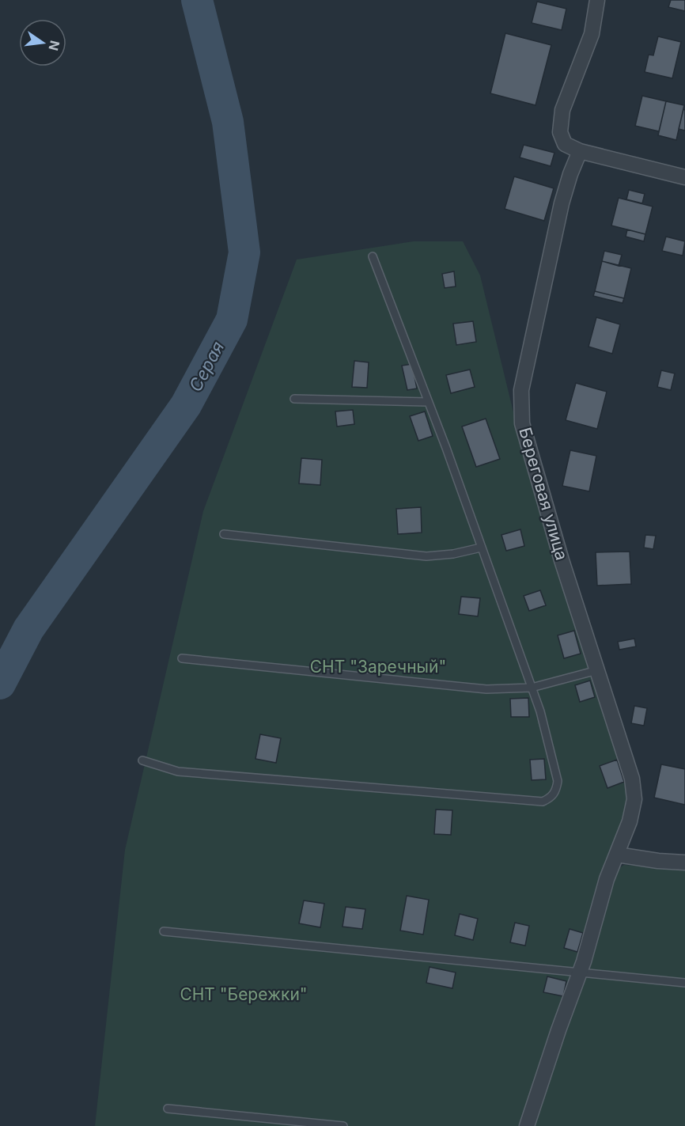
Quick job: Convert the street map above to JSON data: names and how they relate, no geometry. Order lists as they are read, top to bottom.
{
  "streets": {
    "street": ["Береговая улица"]
  },
  "water": ["Серая"],
  "parks": ["СНТ \"Заречный\"", "СНТ \"Бережки\""],
  "north": "right"
}
